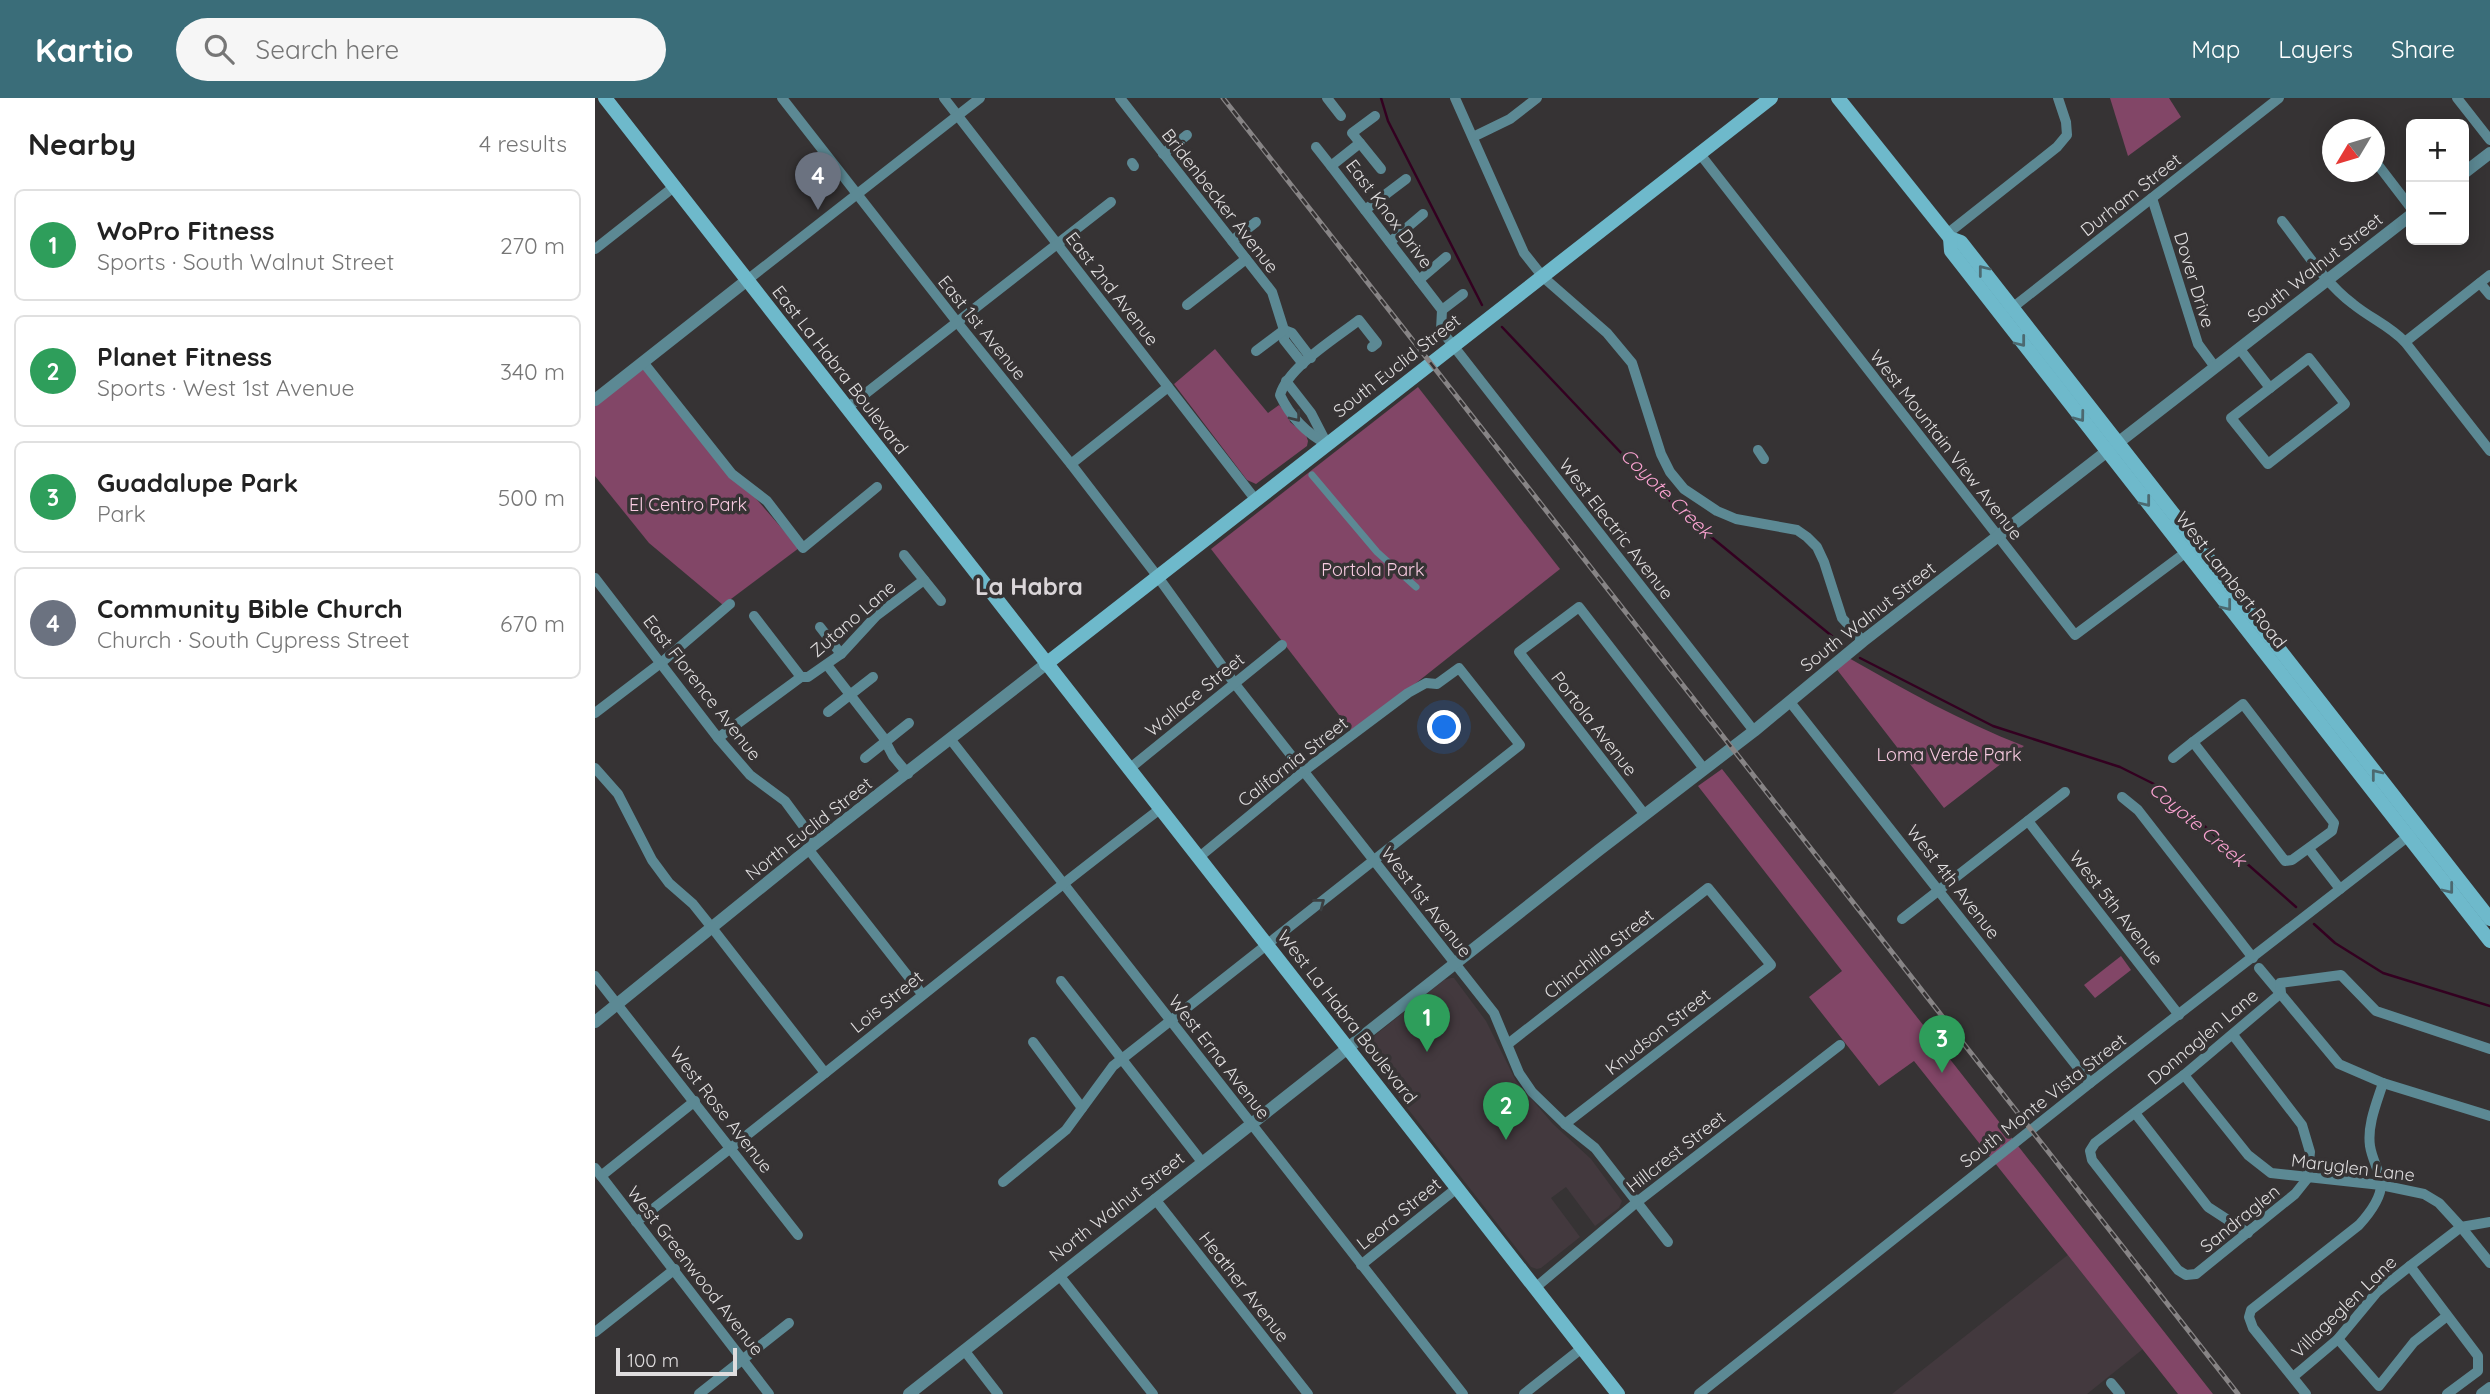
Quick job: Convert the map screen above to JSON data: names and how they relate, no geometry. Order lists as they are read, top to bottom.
{
  "streets": {
    "main road": [
      "South Euclid Street",
      "East La Habra Boulevard",
      "West Lambert Road",
      "West La Habra Boulevard"
    ],
    "street": [
      "Durham Street",
      "Bridenbecker Avenue",
      "East Knox Drive",
      "South Walnut Street",
      "Dover Drive",
      "East 2nd Avenue",
      "East 1st Avenue",
      "West Mountain View Avenue",
      "West Electric Avenue",
      "Zutano Lane",
      "East Florence Avenue",
      "Wallace Street",
      "Portola Avenue",
      "California Street",
      "North Euclid Street",
      "West 4th Avenue",
      "West 1st Avenue",
      "West 5th Avenue",
      "Chinchilla Street",
      "Lois Street",
      "Knudson Street",
      "Donnaglen Lane",
      "West Erna Avenue",
      "South Monte Vista Street",
      "West Rose Avenue",
      "Hillcrest Street",
      "Maryglen Lane",
      "North Walnut Street",
      "Leora Street",
      "Sandraglen",
      "West Greenwood Avenue",
      "Heather Avenue",
      "Villageglen Lane"
    ]
  },
  "crossings": [
    ["Durham Street", "Dover Drive"],
    ["Durham Street", "West Lambert Road"],
    ["East Knox Drive", "South Euclid Street"],
    ["East Knox Drive", "West Electric Avenue"],
    ["South Walnut Street", "Dover Drive"],
    ["South Walnut Street", "West Mountain View Avenue"],
    ["South Walnut Street", "West Electric Avenue"],
    ["South Walnut Street", "West Lambert Road"],
    ["South Walnut Street", "Portola Avenue"],
    ["South Walnut Street", "West 4th Avenue"],
    ["South Walnut Street", "West 1st Avenue"],
    ["South Walnut Street", "West La Habra Boulevard"],
    ["South Walnut Street", "North Walnut Street"],
    ["East 2nd Avenue", "South Euclid Street"],
    ["East 1st Avenue", "South Euclid Street"],
    ["East 1st Avenue", "West 1st Avenue"],
    ["South Euclid Street", "East La Habra Boulevard"],
    ["South Euclid Street", "West Mountain View Avenue"],
    ["South Euclid Street", "West Electric Avenue"],
    ["South Euclid Street", "North Euclid Street"],
    ["South Euclid Street", "West 1st Avenue"],
    ["South Euclid Street", "West La Habra Boulevard"],
    ["East La Habra Boulevard", "North Euclid Street"],
    ["East La Habra Boulevard", "West La Habra Boulevard"],
    ["West Mountain View Avenue", "West Lambert Road"],
    ["West Lambert Road", "South Monte Vista Street"],
    ["Zutano Lane", "East Florence Avenue"],
    ["East Florence Avenue", "North Euclid Street"],
    ["East Florence Avenue", "Lois Street"],
    ["Wallace Street", "West 1st Avenue"],
    ["Wallace Street", "West La Habra Boulevard"],
    ["California Street", "West 1st Avenue"],
    ["California Street", "West La Habra Boulevard"],
    ["North Euclid Street", "West La Habra Boulevard"],
    ["North Euclid Street", "West Erna Avenue"],
    ["North Euclid Street", "West Rose Avenue"],
    ["West 4th Avenue", "South Monte Vista Street"],
    ["West 1st Avenue", "Chinchilla Street"],
    ["West 1st Avenue", "Knudson Street"],
    ["West 1st Avenue", "Hillcrest Street"],
    ["West 5th Avenue", "South Monte Vista Street"],
    ["Chinchilla Street", "Knudson Street"],
    ["Lois Street", "West La Habra Boulevard"],
    ["Lois Street", "West Erna Avenue"],
    ["Lois Street", "West Rose Avenue"],
    ["Lois Street", "West Greenwood Avenue"],
    ["West La Habra Boulevard", "Hillcrest Street"],
    ["West La Habra Boulevard", "North Walnut Street"],
    ["West La Habra Boulevard", "Leora Street"],
    ["Donnaglen Lane", "Maryglen Lane"],
    ["Donnaglen Lane", "Sandraglen"],
    ["West Erna Avenue", "North Walnut Street"],
    ["West Erna Avenue", "Leora Street"],
    ["Maryglen Lane", "Sandraglen"],
    ["Maryglen Lane", "Villageglen Lane"],
    ["North Walnut Street", "Heather Avenue"]
  ],
  "districts": ["La Habra"],
  "water": ["Coyote Creek"],
  "parks": ["El Centro Park", "Portola Park", "Loma Verde Park"],
  "scale_bar": "100 m",
  "north": "bottom left",
  "page": {
    "header": "Kartio",
    "search": "Search here",
    "nav": ["Map", "Layers", "Share"],
    "heading": ["Nearby", "4 results"],
    "map_buttons": ["+", "−"],
    "pins": [
      "4",
      "1",
      "3",
      "2"
    ],
    "list": [
      {
        "mark": "1",
        "name": "WoPro Fitness",
        "note": "Sports · South Walnut Street",
        "value": "270 m"
      },
      {
        "mark": "2",
        "name": "Planet Fitness",
        "note": "Sports · West 1st Avenue",
        "value": "340 m"
      },
      {
        "mark": "3",
        "name": "Guadalupe Park",
        "note": "Park",
        "value": "500 m"
      },
      {
        "mark": "4",
        "name": "Community Bible Church",
        "note": "Church · South Cypress Street",
        "value": "670 m"
      }
    ],
    "scale": "100 m"
  }
}
